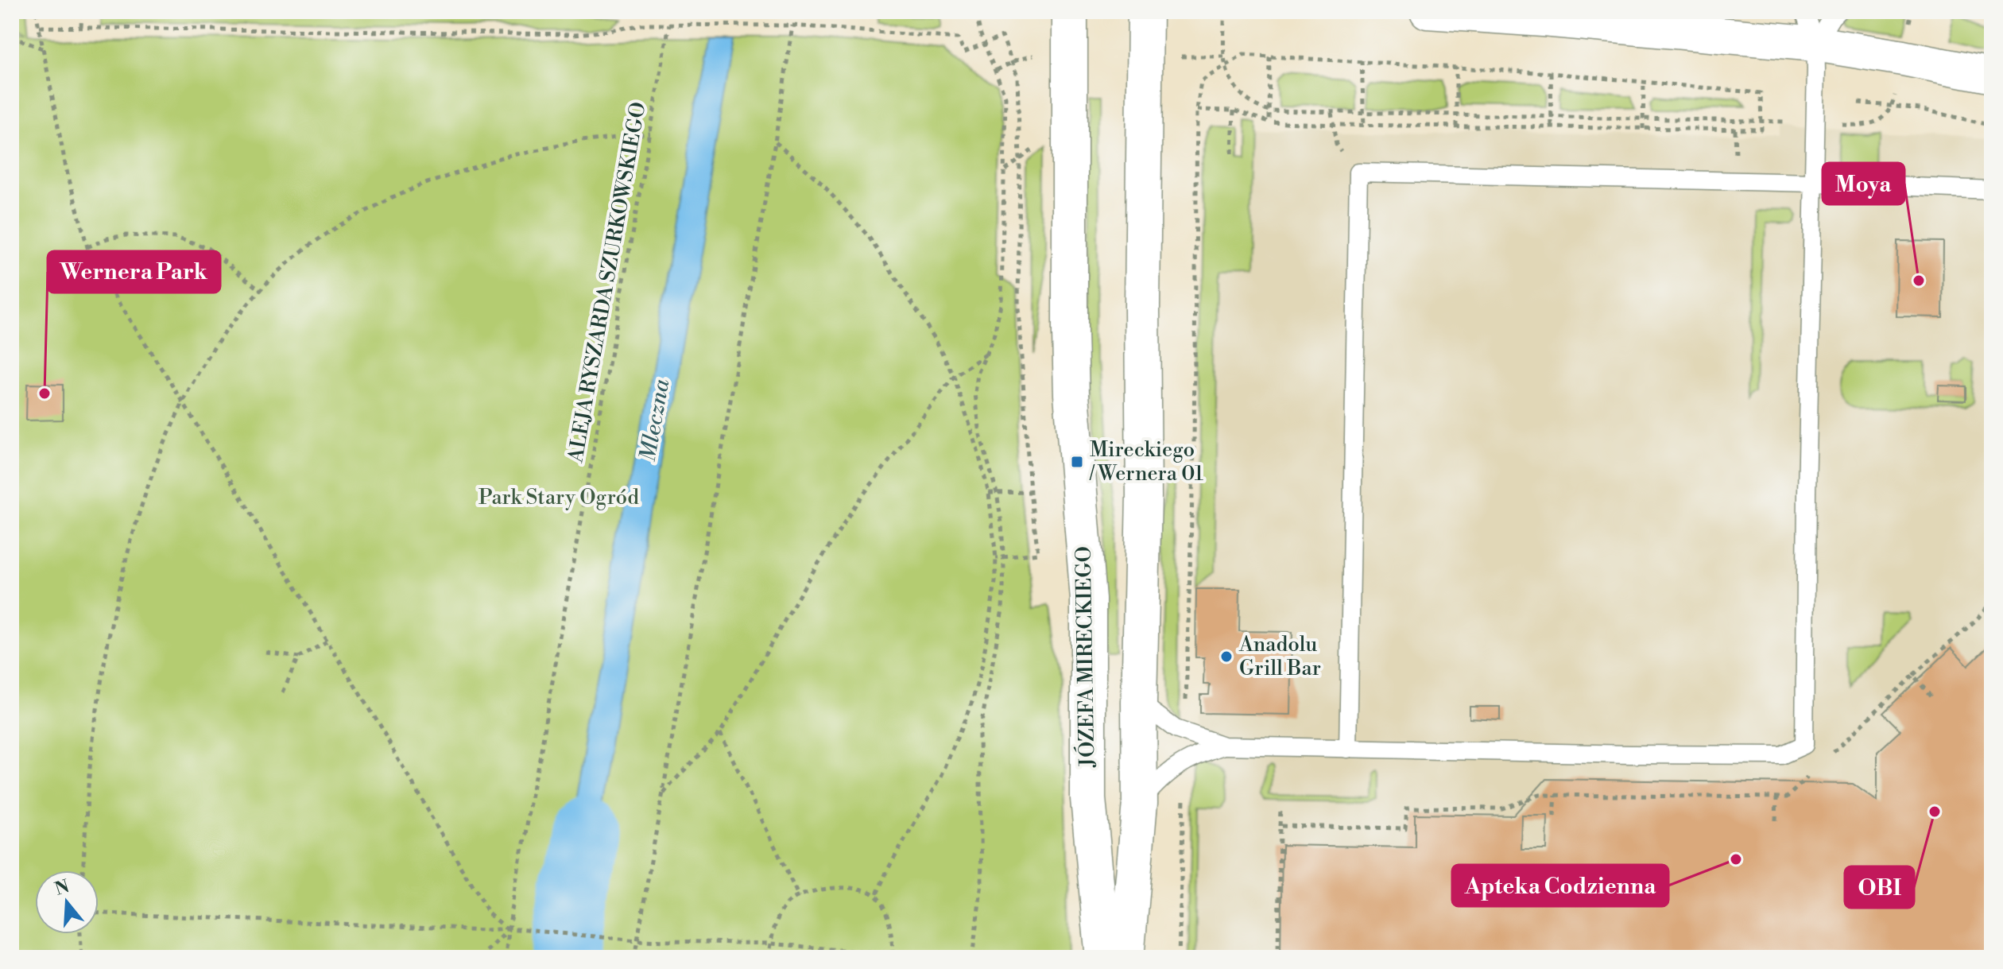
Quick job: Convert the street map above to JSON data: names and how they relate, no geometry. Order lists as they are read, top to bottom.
{
  "streets": {
    "main road": ["JÓZEFA MIRECKIEGO"],
    "path": ["ALEJA RYSZARDA SZURKOWSKIEGO"]
  },
  "water": ["Mleczna"],
  "parks": ["Park Stary Ogród"],
  "places": {
    "other": [
      "Moya",
      "Wernera Park",
      "Anadolu Grill Bar",
      "OBI",
      "Apteka Codzienna"
    ],
    "transit": ["Mireckiego / Wernera 01"]
  },
  "north": "top"
}
